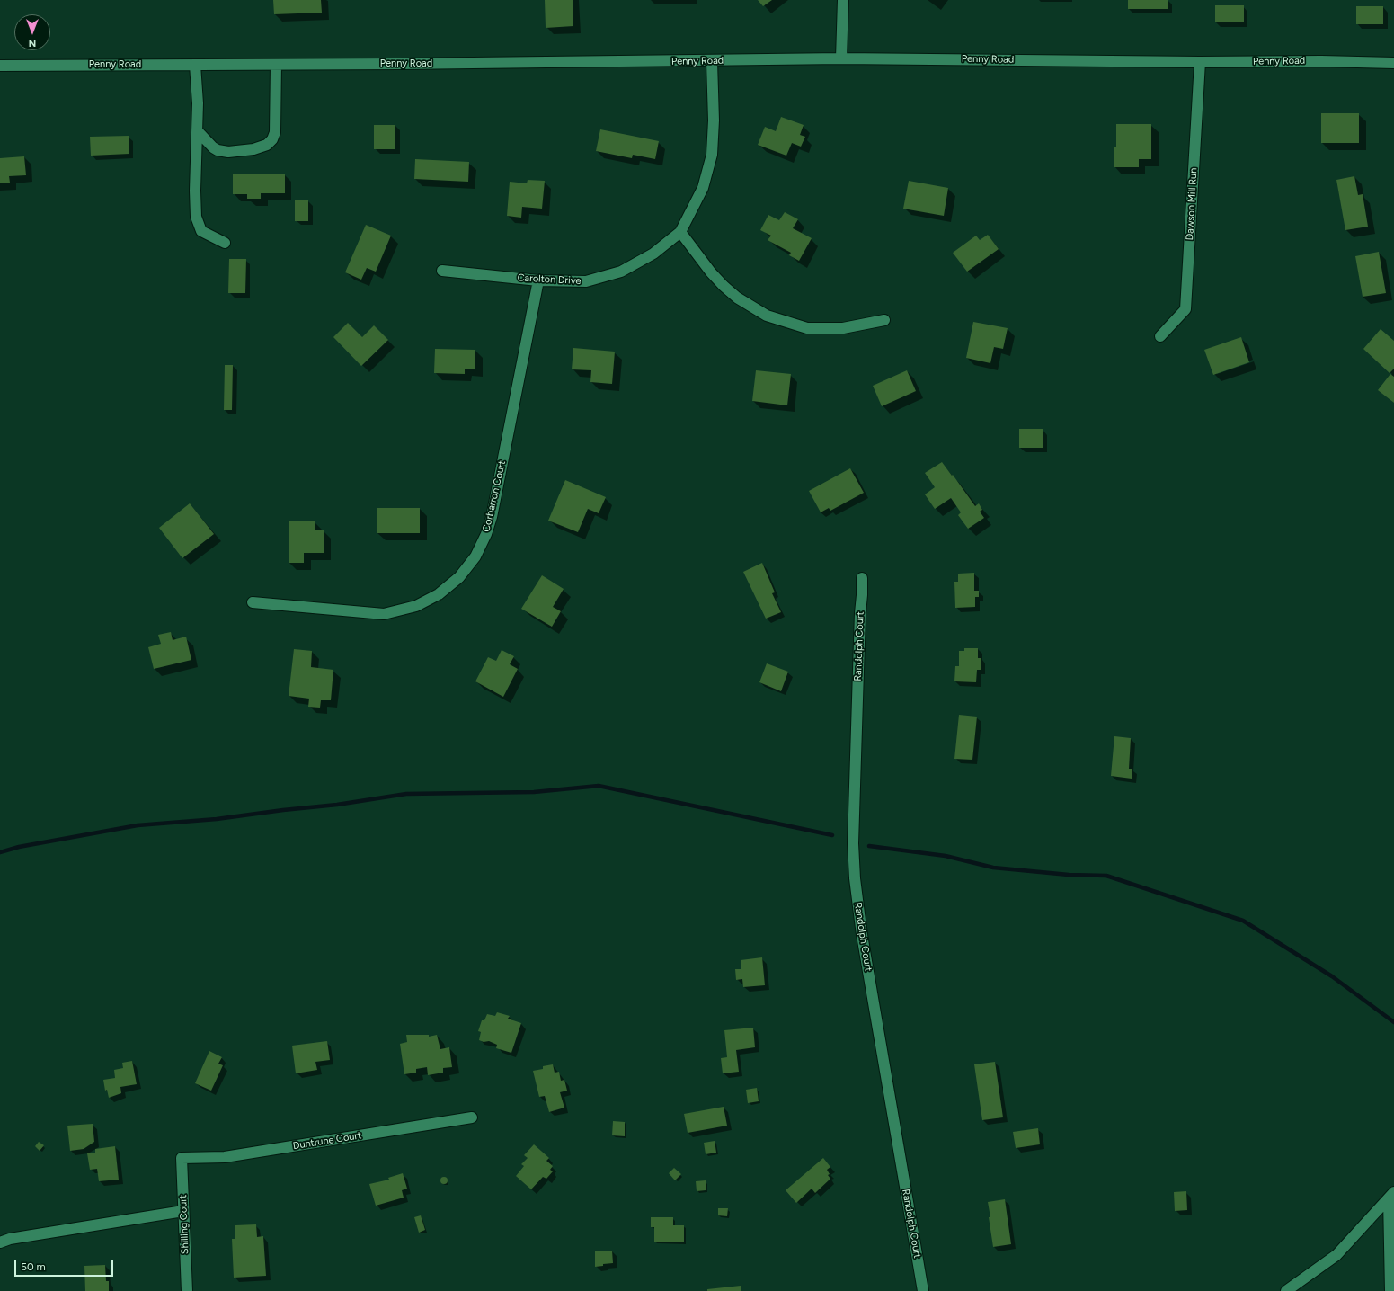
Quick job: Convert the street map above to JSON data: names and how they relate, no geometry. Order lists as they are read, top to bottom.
{
  "streets": {
    "street": [
      "Penny Road",
      "Dawson Mill Run",
      "Carolton Drive",
      "Corbarron Court",
      "Randolph Court",
      "Duntrune Court",
      "Shilling Court"
    ]
  },
  "crossings": [
    ["Penny Road", "Dawson Mill Run"],
    ["Penny Road", "Carolton Drive"],
    ["Carolton Drive", "Corbarron Court"],
    ["Duntrune Court", "Shilling Court"]
  ],
  "scale_bar": "50 m",
  "north": "bottom"
}
